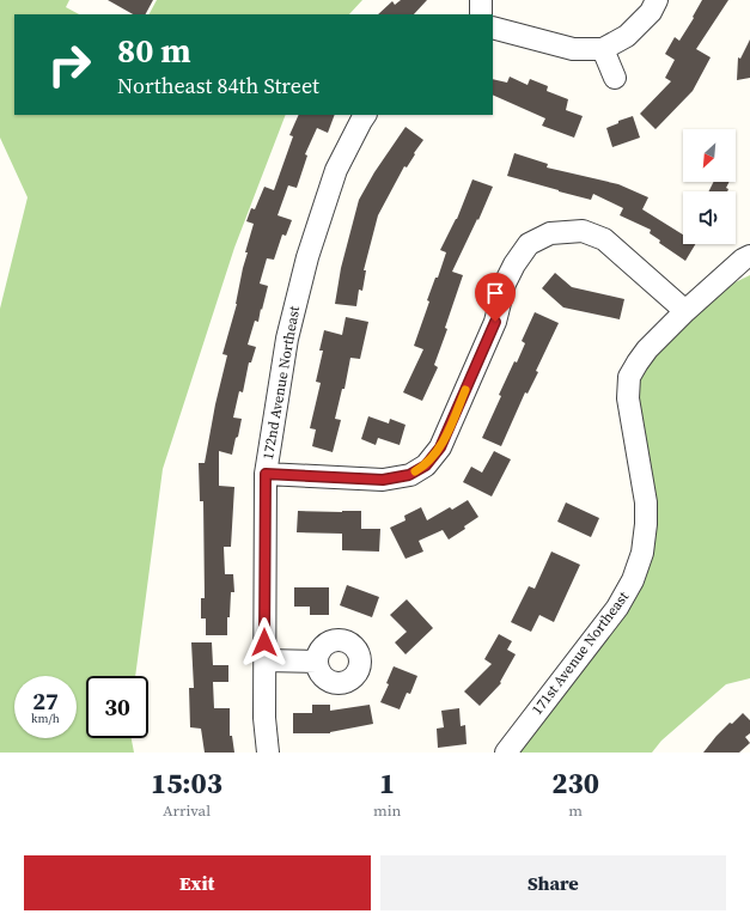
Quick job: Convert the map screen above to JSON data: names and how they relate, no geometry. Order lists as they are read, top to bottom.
{
  "streets": {
    "street": ["172nd Avenue Northeast", "171st Avenue Northeast"]
  },
  "north": "bottom left",
  "page": {
    "turn": ["80 m", "Northeast 84th Street"],
    "speed": "27 km/h",
    "limit": "30",
    "eta": [
      "15:03",
      "Arrival",
      "1",
      "min",
      "230",
      "m"
    ],
    "buttons": ["Exit", "Share"]
  }
}
